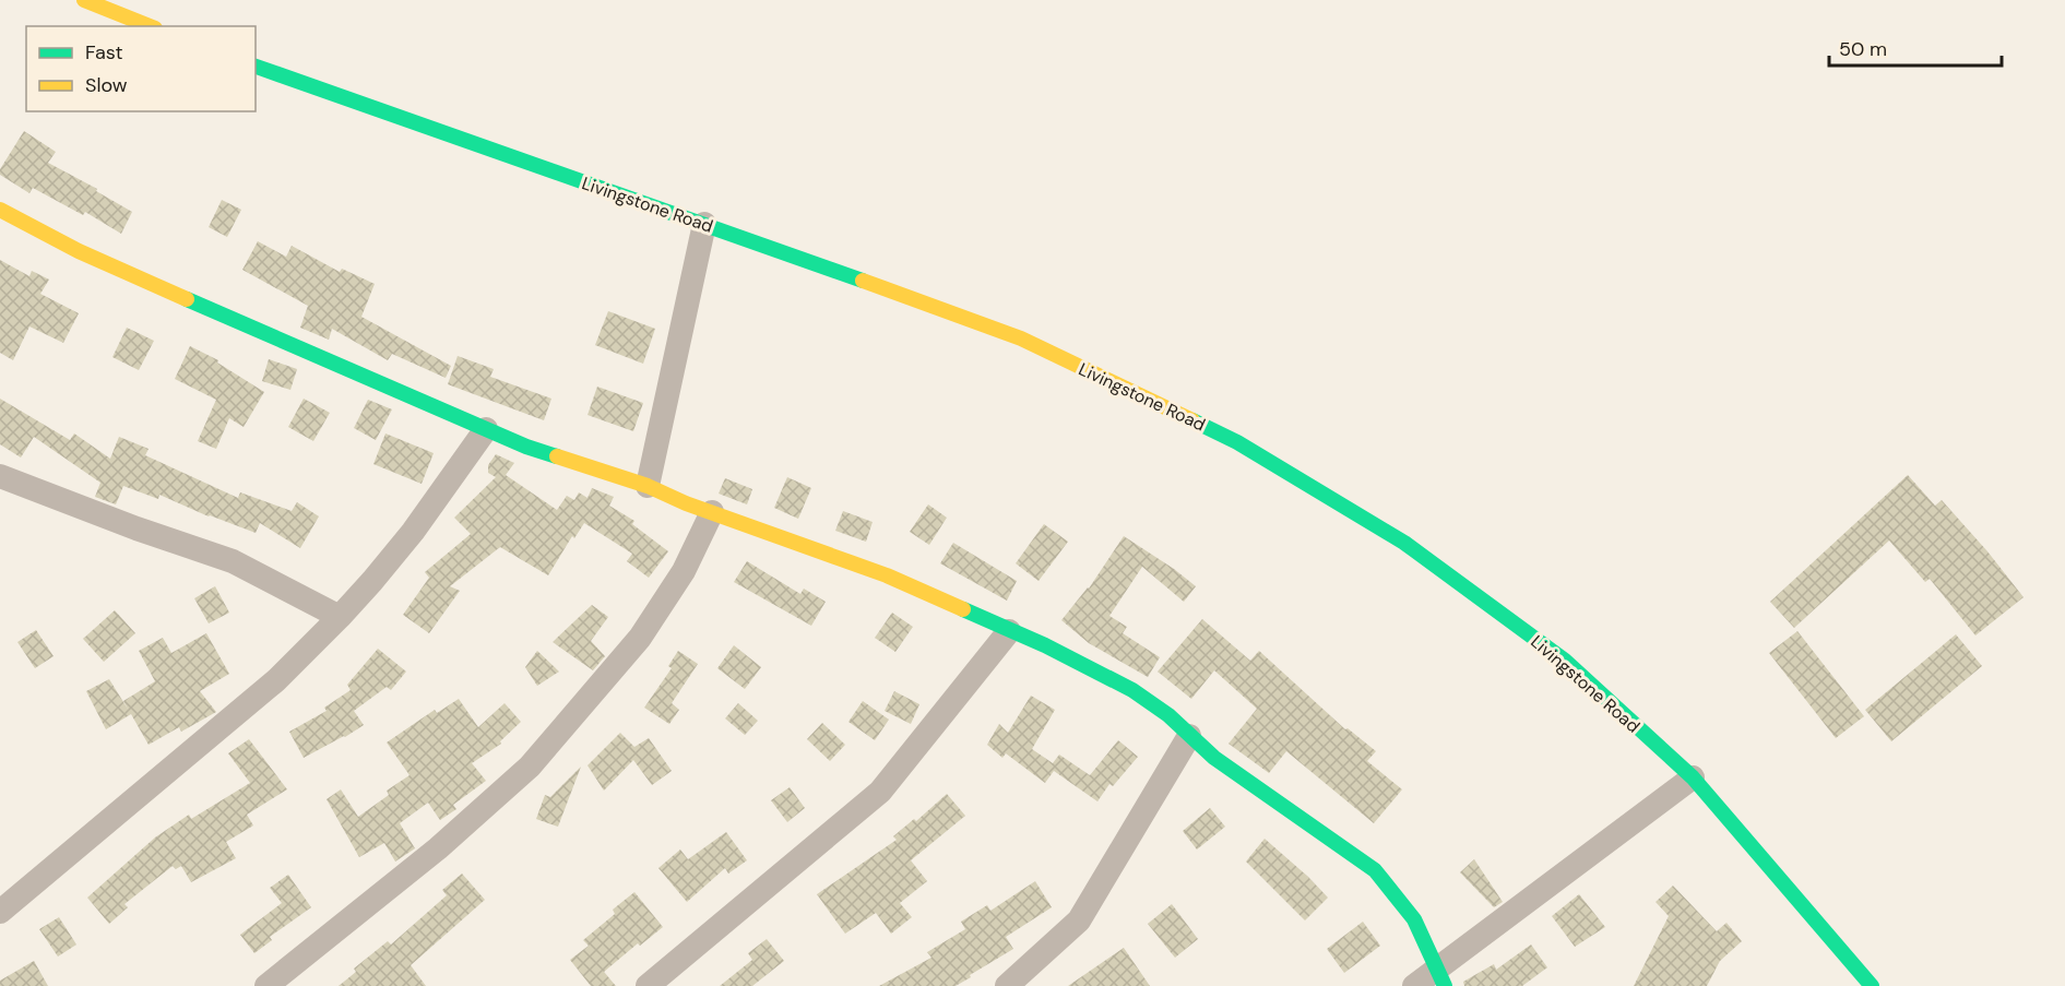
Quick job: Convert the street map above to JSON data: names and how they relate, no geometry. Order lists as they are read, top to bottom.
{
  "streets": {
    "main road": ["Livingstone Road"]
  },
  "legend": ["Fast", "Slow"],
  "scale_bar": "50 m"
}
